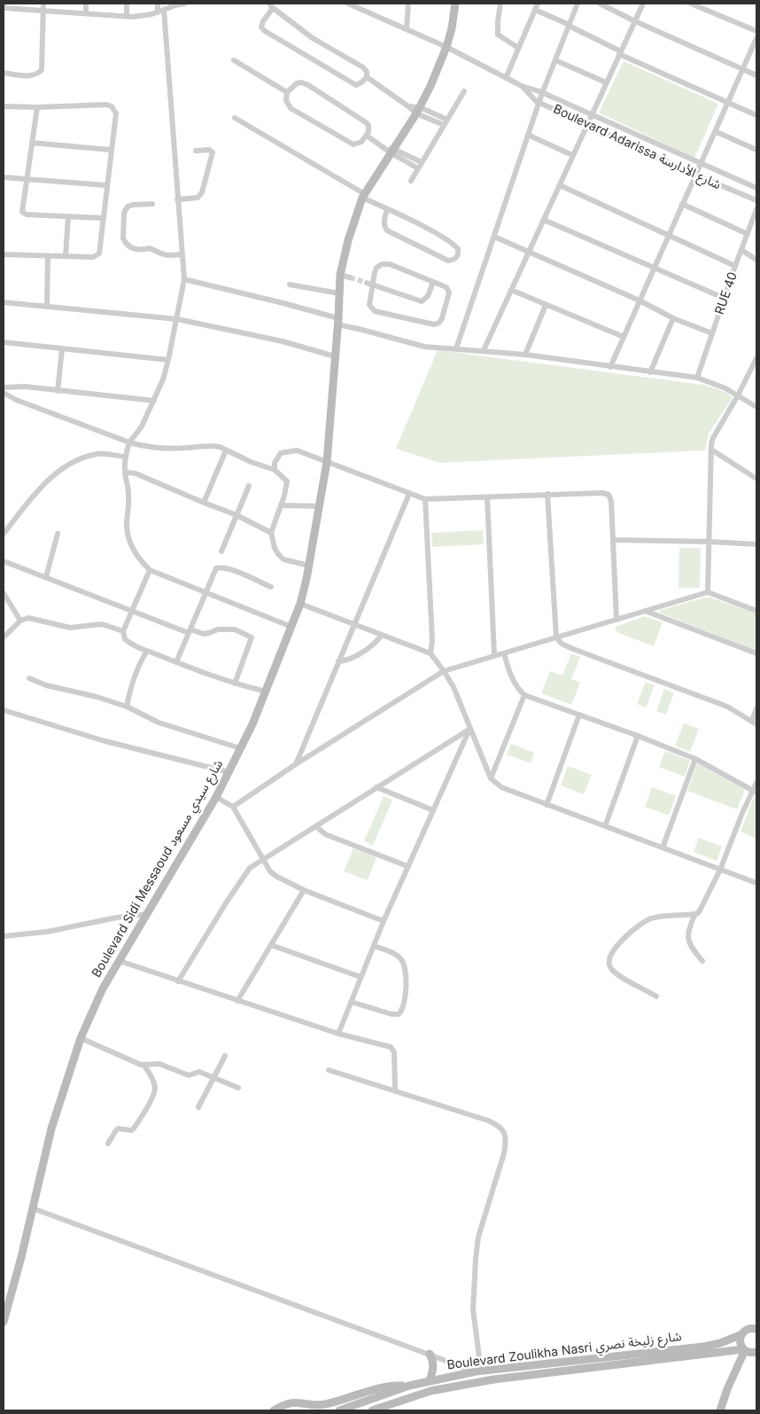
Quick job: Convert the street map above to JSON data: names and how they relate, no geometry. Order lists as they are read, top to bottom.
{
  "streets": {
    "street": [
      "Boulevard Adarissa شارع الأدارسة",
      "RUE 40",
      "Boulevard Sidi Messaoud شارع سيدي مسعود",
      "Boulevard Zoulikha Nasri شارع زليخة نصري"
    ]
  },
  "crossings": [
    ["Boulevard Adarissa شارع الأدارسة", "Boulevard Sidi Messaoud شارع سيدي مسعود"]
  ]
}
